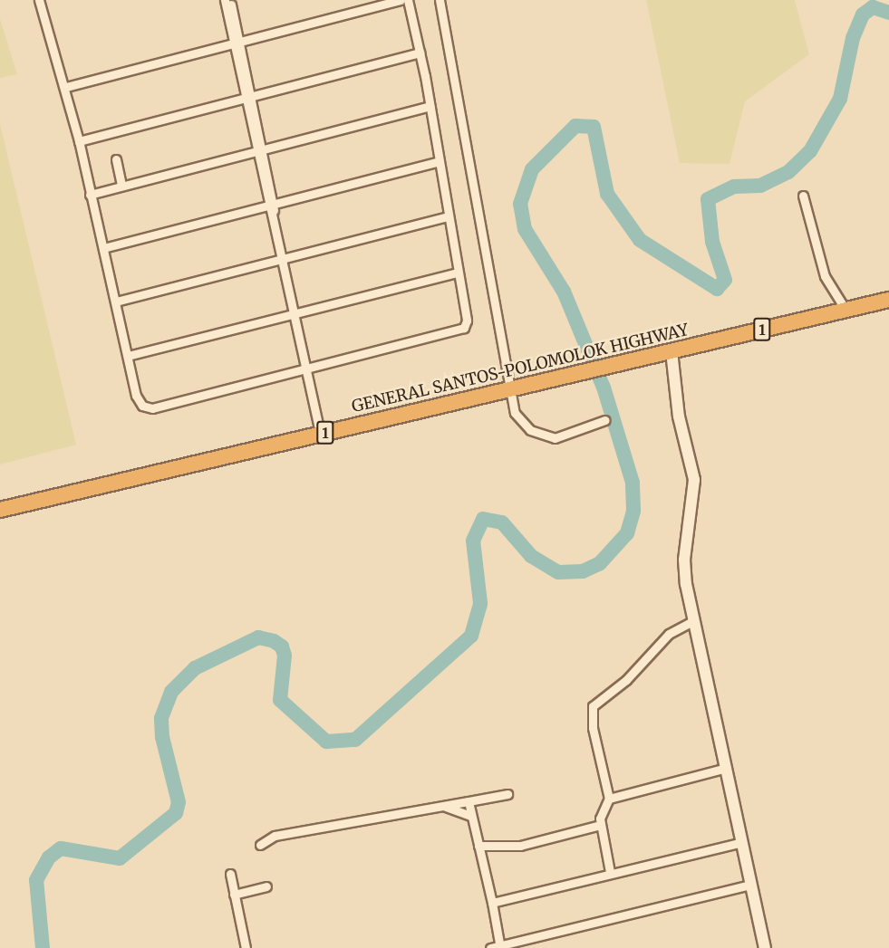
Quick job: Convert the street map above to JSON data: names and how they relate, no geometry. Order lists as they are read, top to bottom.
{
  "streets": {
    "highway": ["1", "GENERAL SANTOS-POLOMOLOK HIGHWAY"]
  }
}
